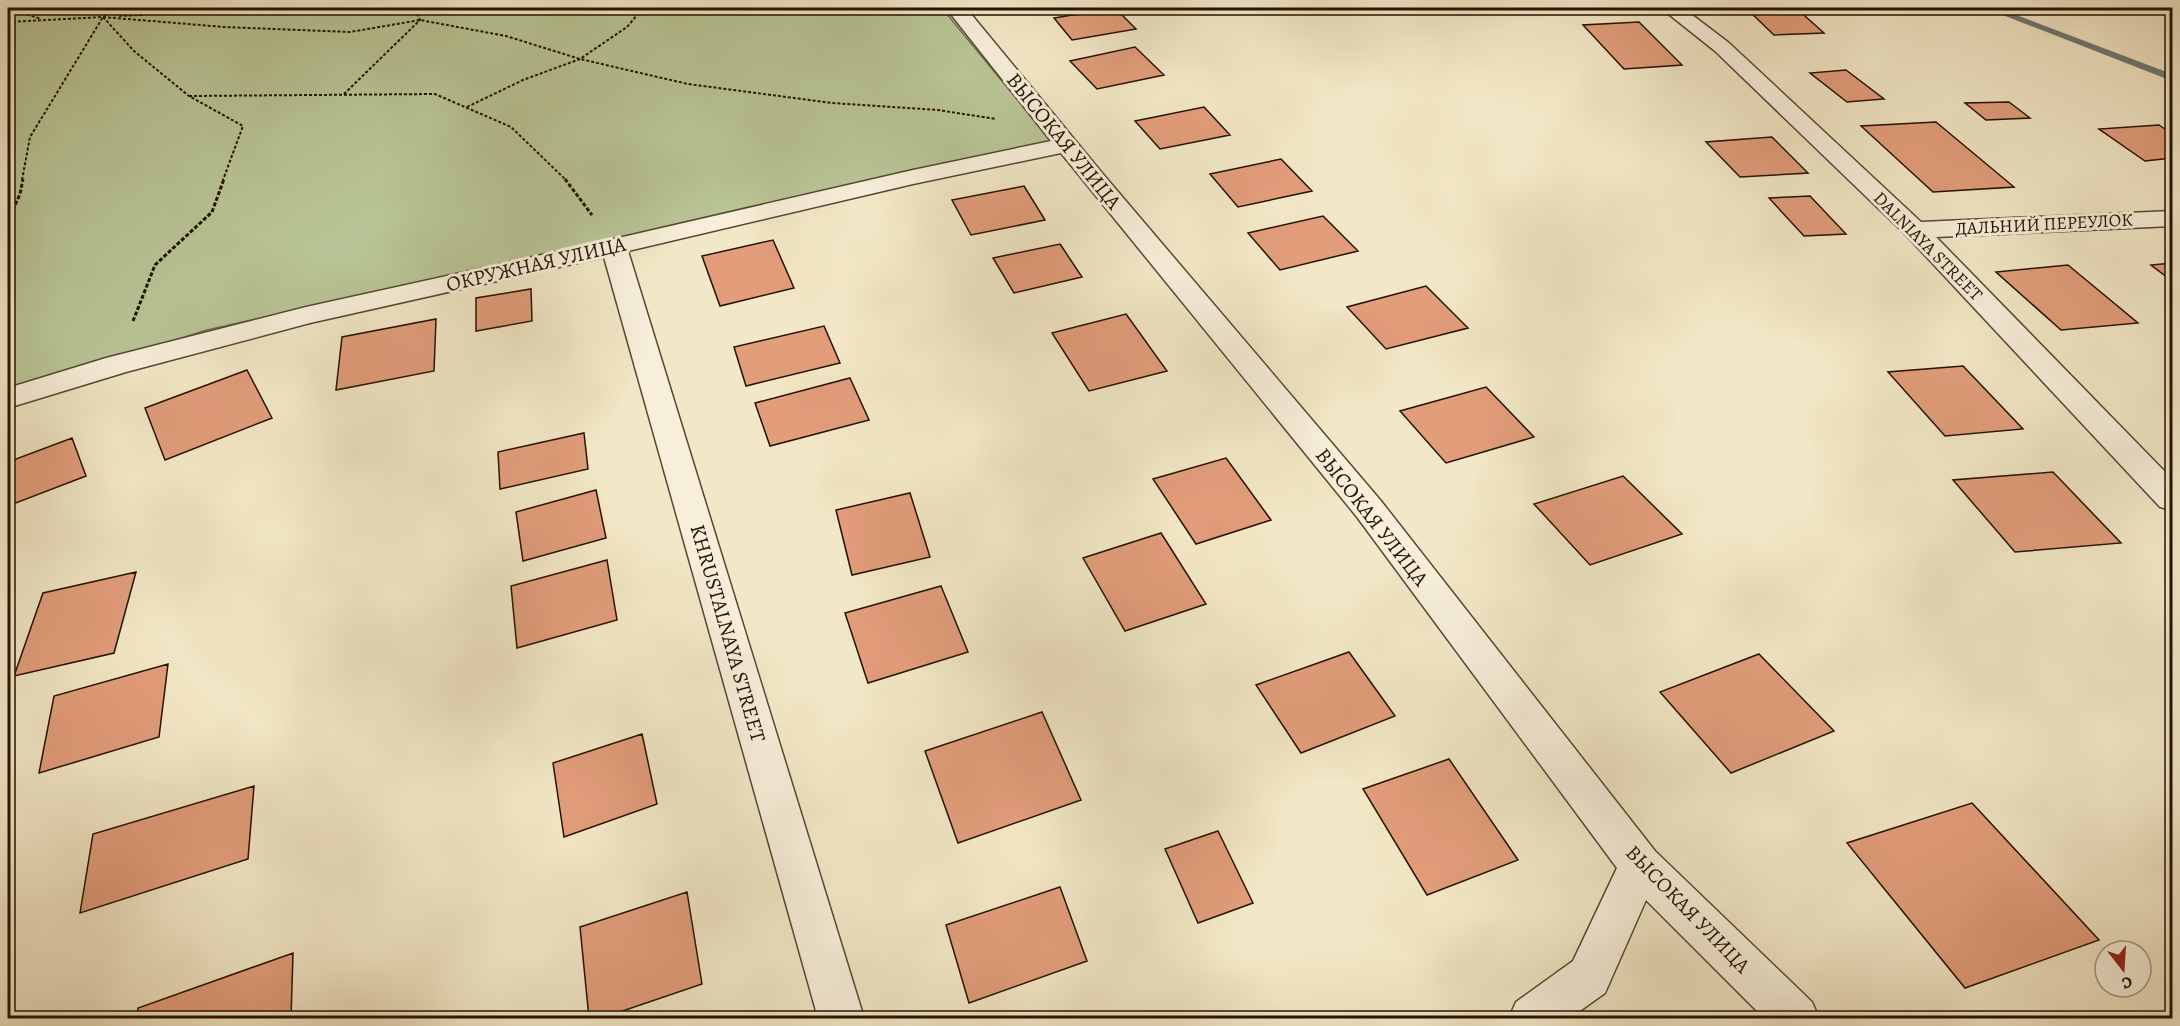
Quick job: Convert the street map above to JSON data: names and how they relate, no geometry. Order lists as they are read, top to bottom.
{
  "streets": {
    "street": [
      "ВЫСОКАЯ УЛИЦА",
      "ДАЛЬНИЙ ПЕРЕУЛОК",
      "DALNIAYA STREET",
      "ОКРУЖНАЯ УЛИЦА",
      "KHRUSTALNAYA STREET"
    ]
  },
  "crossings": [
    ["ВЫСОКАЯ УЛИЦА", "ОКРУЖНАЯ УЛИЦА"],
    ["ДАЛЬНИЙ ПЕРЕУЛОК", "DALNIAYA STREET"],
    ["ОКРУЖНАЯ УЛИЦА", "KHRUSTALNAYA STREET"]
  ],
  "north": "bottom"
}
